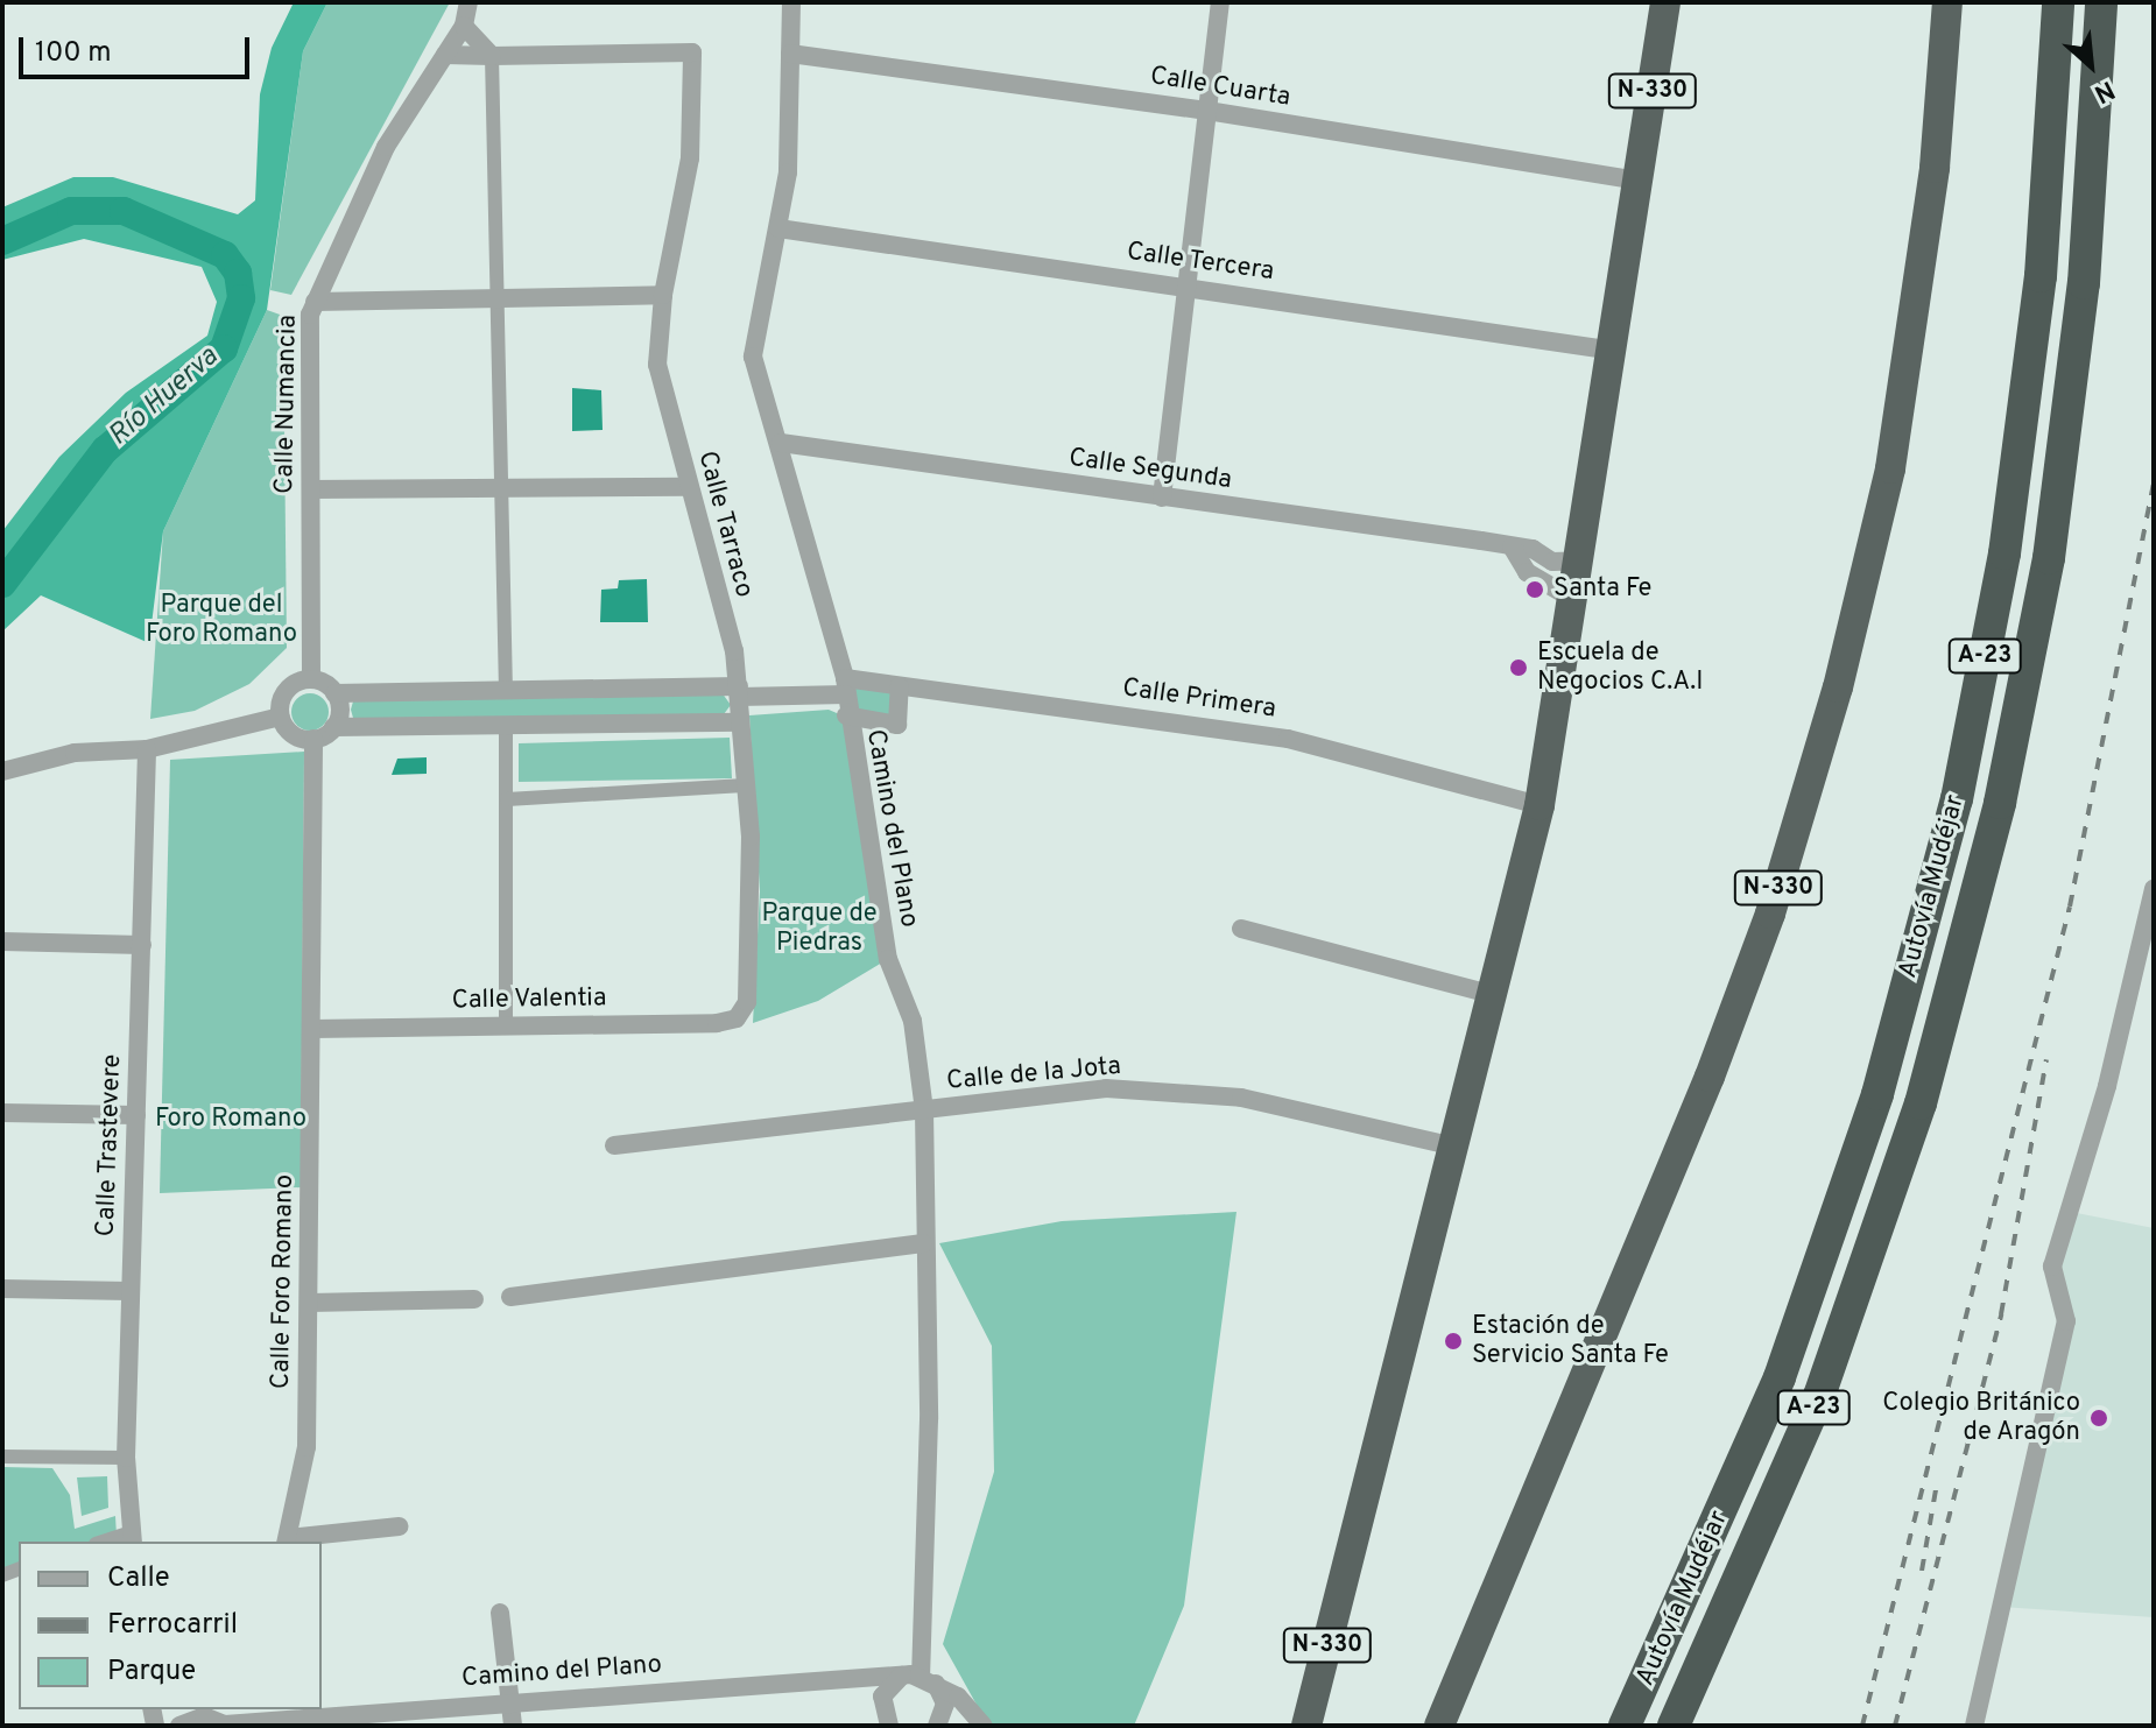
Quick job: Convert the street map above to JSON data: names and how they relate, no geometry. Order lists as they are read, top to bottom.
{
  "streets": {
    "highway": ["N-330", "A-23", "Autovía Mudéjar"],
    "street": [
      "Calle Cuarta",
      "Calle Tercera",
      "Calle Numancia",
      "Calle Segunda",
      "Calle Tarraco",
      "Calle Primera",
      "Camino del Plano",
      "Calle Valentia",
      "Calle de la Jota",
      "Calle Trastevere",
      "Calle Foro Romano"
    ]
  },
  "crossings": [
    ["Calle Cuarta", "N-330"],
    ["Calle Cuarta", "Camino del Plano"],
    ["N-330", "Calle Tercera"],
    ["N-330", "Calle Segunda"],
    ["N-330", "Calle Primera"],
    ["N-330", "Calle de la Jota"],
    ["Calle Tercera", "Camino del Plano"],
    ["Calle Numancia", "Calle Primera"],
    ["Calle Numancia", "Calle Foro Romano"],
    ["Calle Segunda", "Camino del Plano"],
    ["Calle Tarraco", "Calle Primera"],
    ["Calle Tarraco", "Calle Valentia"],
    ["Calle Primera", "Camino del Plano"],
    ["Calle Primera", "Calle Foro Romano"],
    ["Camino del Plano", "Calle de la Jota"],
    ["Calle Valentia", "Calle Foro Romano"]
  ],
  "water": ["Río Huerva"],
  "parks": ["Parque del Foro Romano", "Parque de Piedras", "Foro Romano"],
  "places": [
    "Santa Fe",
    "Escuela de Negocios C.A.I",
    "Estación de Servicio Santa Fe",
    "Colegio Británico de Aragón"
  ],
  "legend": ["Calle", "Ferrocarril", "Parque"],
  "scale_bar": "100 m",
  "north": "bottom right"
}
